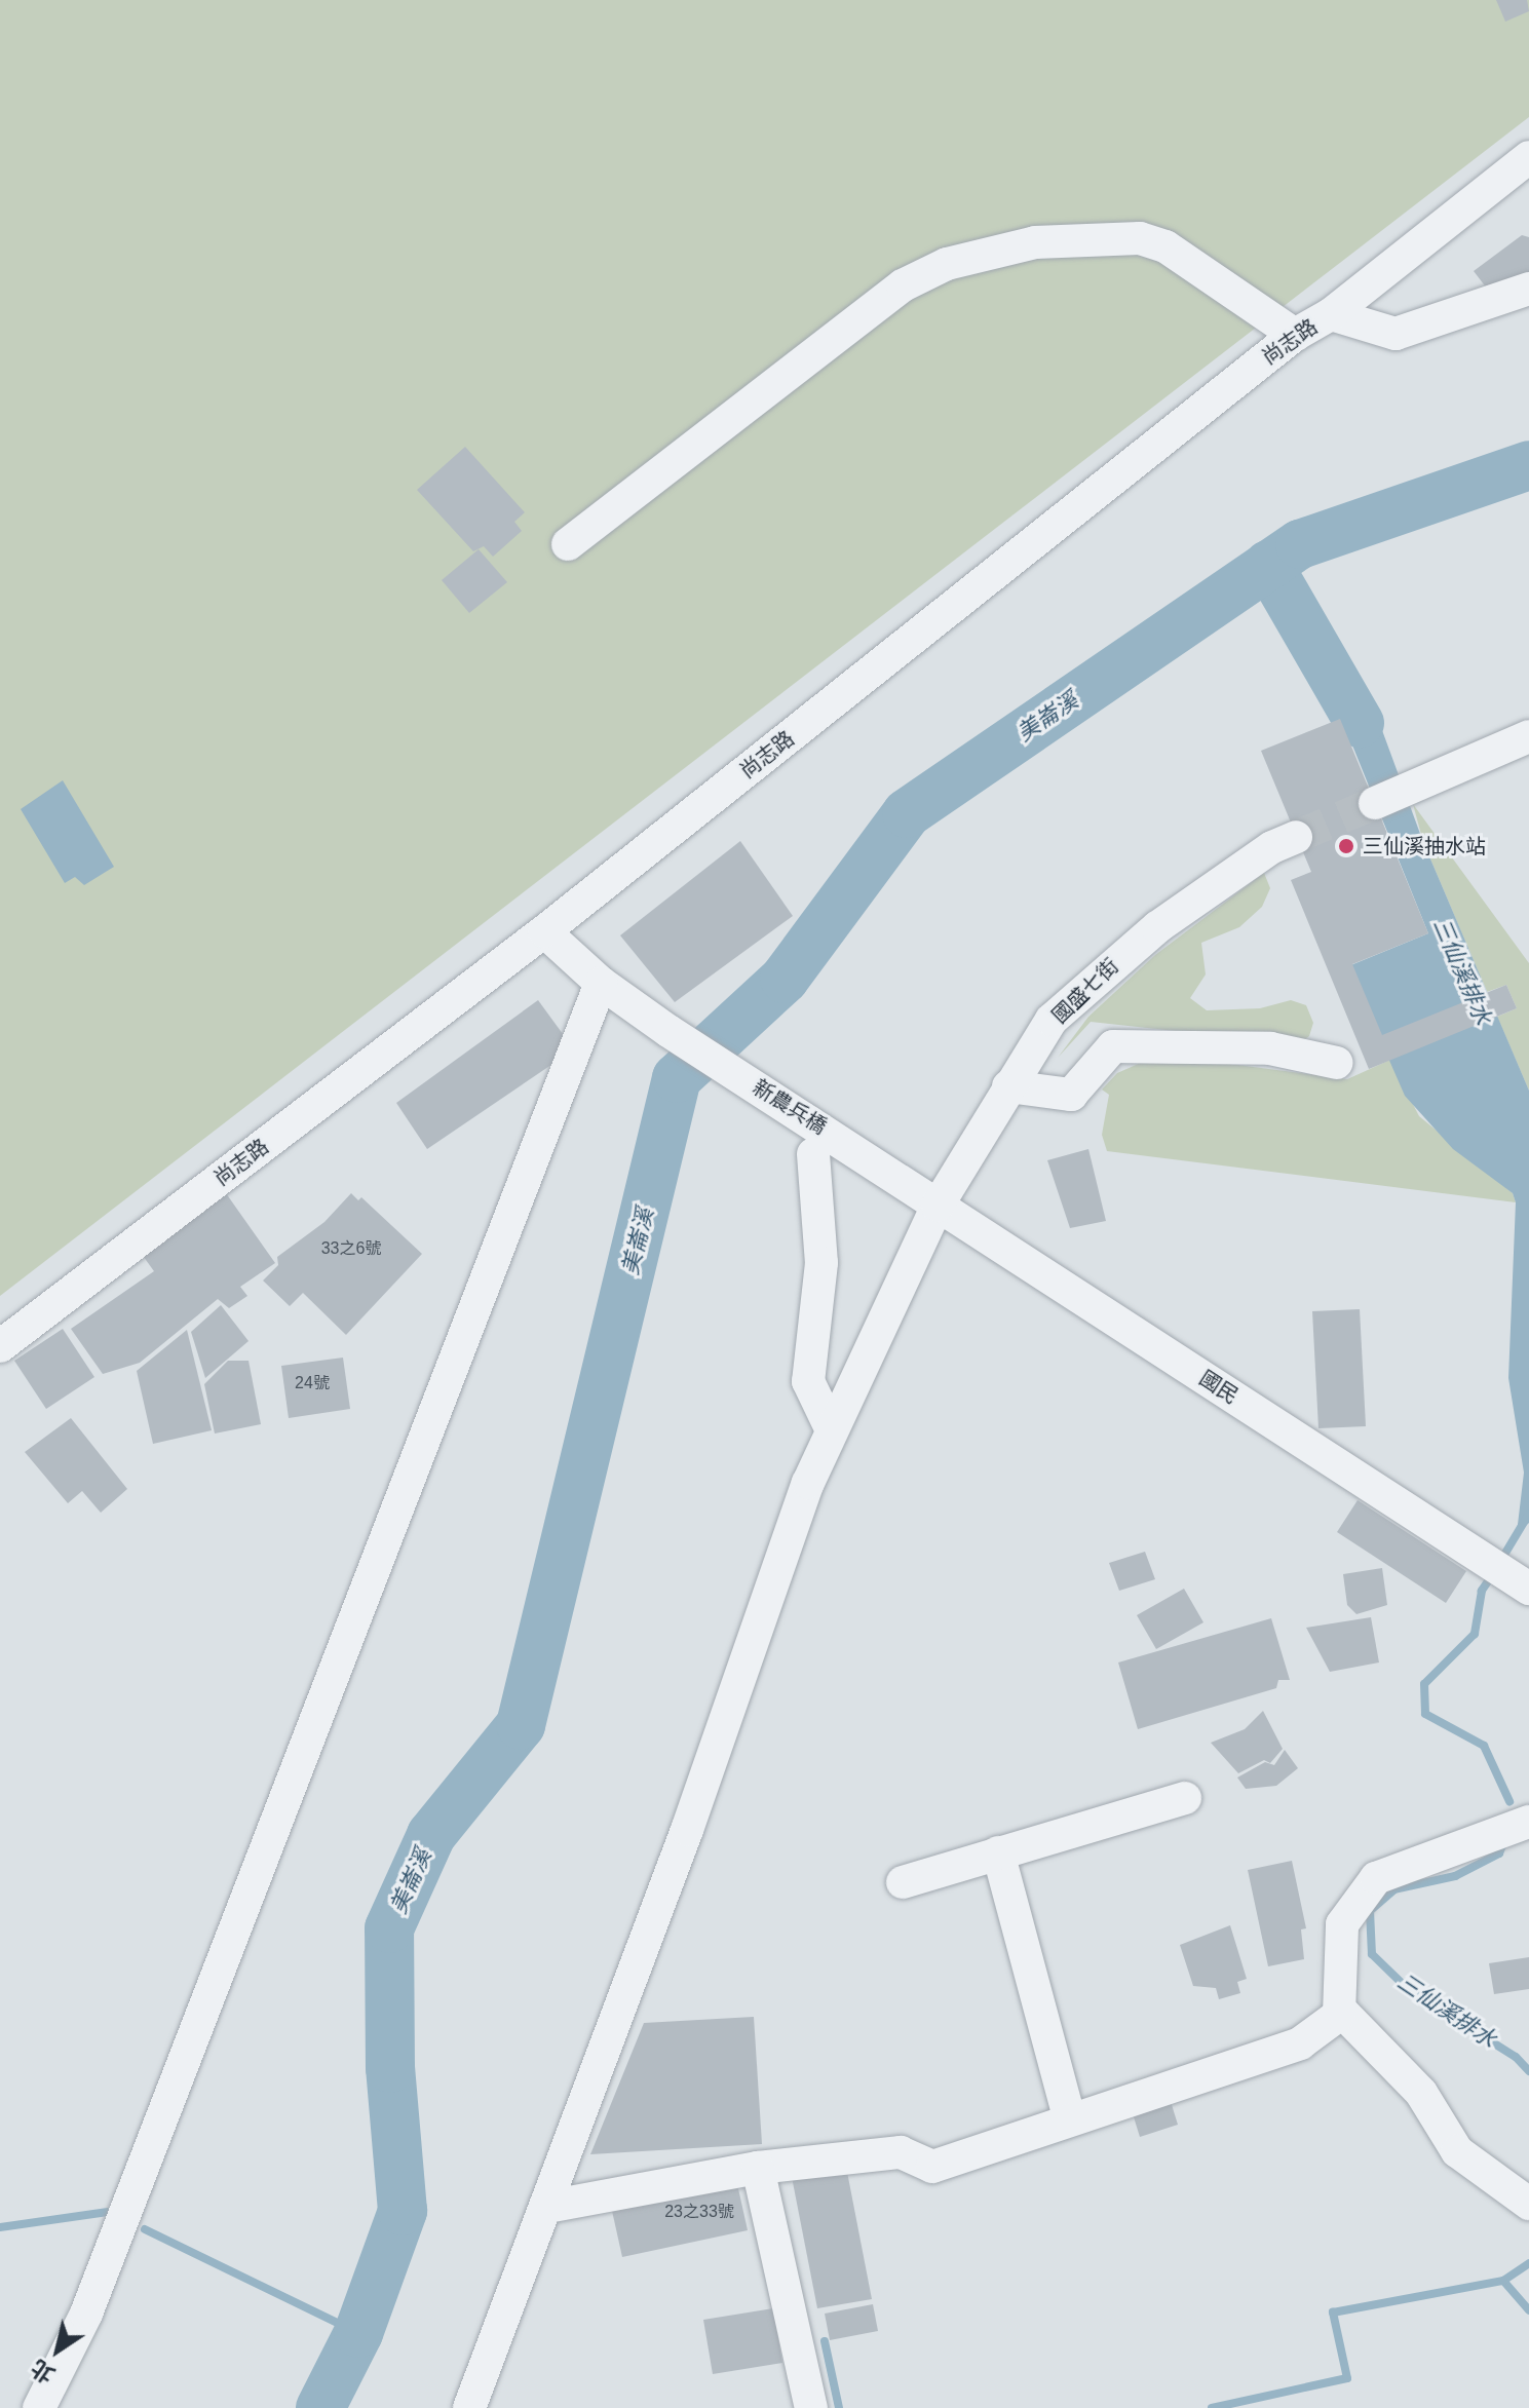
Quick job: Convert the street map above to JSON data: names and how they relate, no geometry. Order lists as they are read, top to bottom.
{
  "streets": {
    "street": [
      "尚志路",
      "國盛七街",
      "新農兵橋",
      "國民"
    ]
  },
  "crossings": [
    ["尚志路", "新農兵橋"],
    ["國盛七街", "國民"],
    ["新農兵橋", "國民"]
  ],
  "water": ["美崙溪", "三仙溪排水"],
  "places": ["三仙溪抽水站"],
  "house_numbers": ["33之6號", "24號", "23之33號"],
  "north": "bottom left"
}
